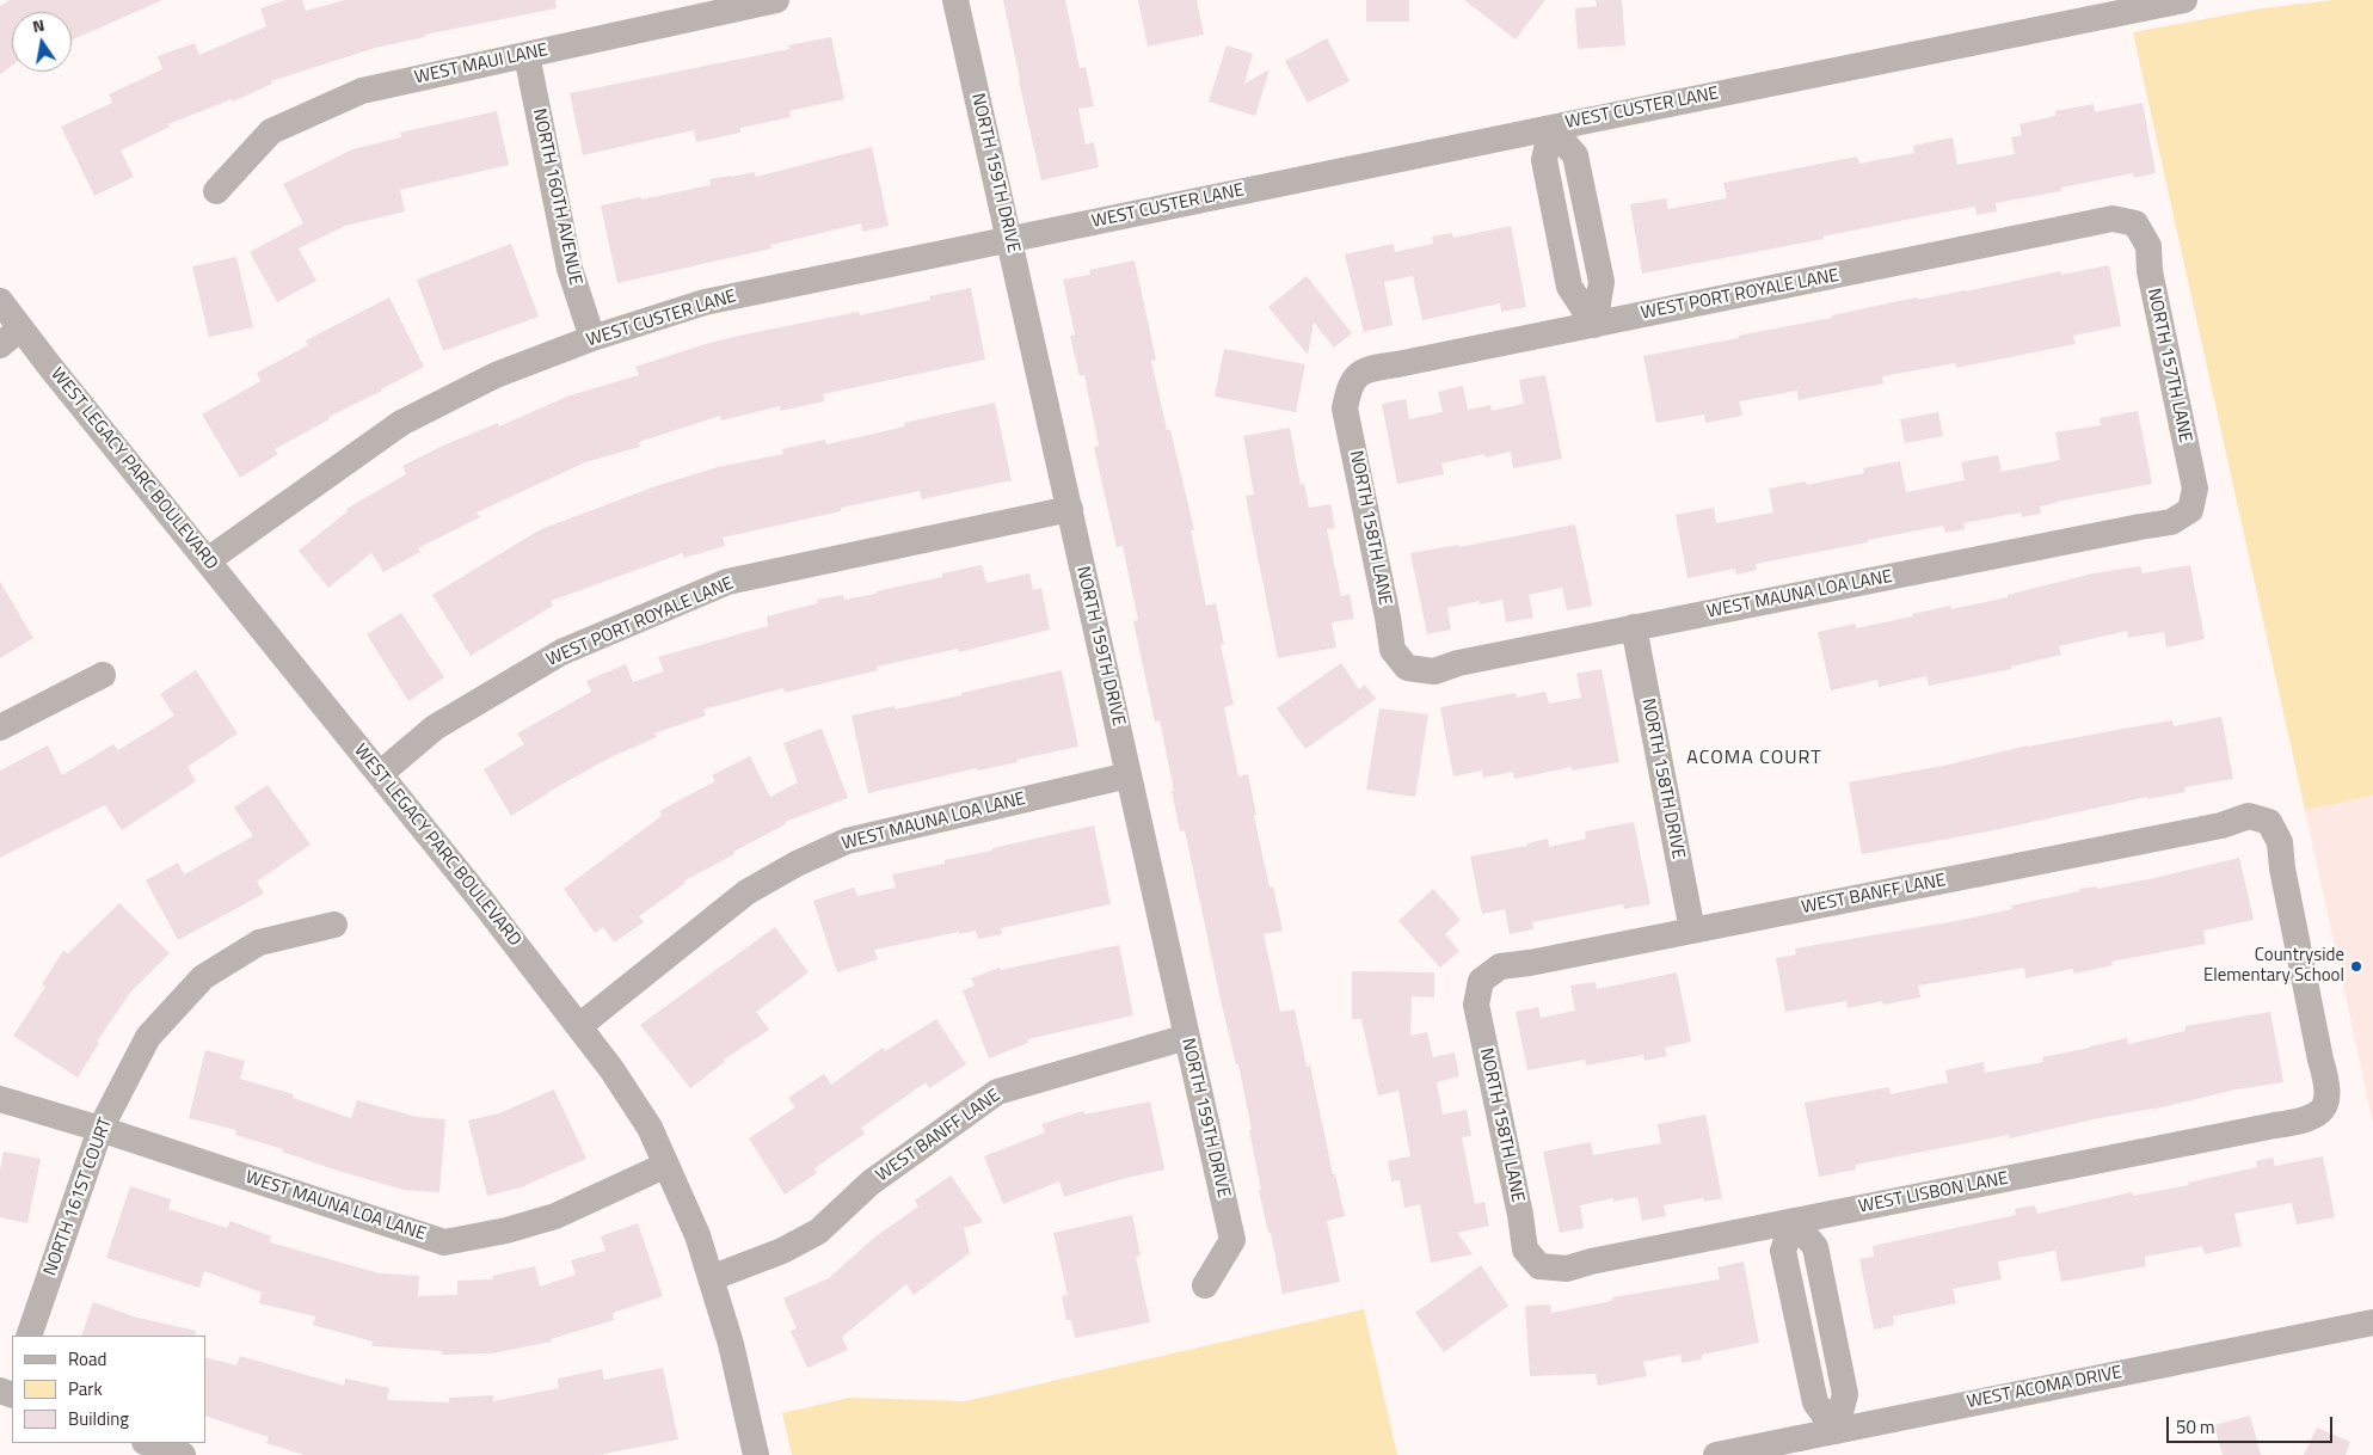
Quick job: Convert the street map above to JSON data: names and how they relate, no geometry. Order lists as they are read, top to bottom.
{
  "streets": {
    "street": [
      "WEST MAUI LANE",
      "WEST CUSTER LANE",
      "NORTH 159TH DRIVE",
      "NORTH 160TH AVENUE",
      "WEST PORT ROYALE LANE",
      "NORTH 157TH LANE",
      "WEST LEGACY PARC BOULEVARD",
      "NORTH 158TH LANE",
      "WEST MAUNA LOA LANE",
      "NORTH 158TH DRIVE",
      "WEST BANFF LANE",
      "WEST LISBON LANE",
      "NORTH 161ST COURT",
      "WEST ACOMA DRIVE"
    ]
  },
  "crossings": [
    ["WEST MAUI LANE", "NORTH 160TH AVENUE"],
    ["WEST CUSTER LANE", "NORTH 159TH DRIVE"],
    ["WEST CUSTER LANE", "NORTH 160TH AVENUE"],
    ["WEST CUSTER LANE", "WEST LEGACY PARC BOULEVARD"],
    ["NORTH 159TH DRIVE", "WEST PORT ROYALE LANE"],
    ["NORTH 159TH DRIVE", "WEST MAUNA LOA LANE"],
    ["NORTH 159TH DRIVE", "WEST BANFF LANE"],
    ["WEST PORT ROYALE LANE", "NORTH 157TH LANE"],
    ["WEST PORT ROYALE LANE", "WEST LEGACY PARC BOULEVARD"],
    ["WEST PORT ROYALE LANE", "NORTH 158TH LANE"],
    ["NORTH 157TH LANE", "WEST MAUNA LOA LANE"],
    ["WEST LEGACY PARC BOULEVARD", "WEST MAUNA LOA LANE"],
    ["WEST LEGACY PARC BOULEVARD", "WEST BANFF LANE"],
    ["NORTH 158TH LANE", "WEST MAUNA LOA LANE"],
    ["NORTH 158TH LANE", "WEST BANFF LANE"],
    ["NORTH 158TH LANE", "WEST LISBON LANE"],
    ["WEST MAUNA LOA LANE", "NORTH 158TH DRIVE"],
    ["WEST MAUNA LOA LANE", "NORTH 161ST COURT"],
    ["NORTH 158TH DRIVE", "WEST BANFF LANE"],
    ["WEST BANFF LANE", "WEST LISBON LANE"]
  ],
  "districts": ["ACOMA COURT"],
  "places": ["Countryside Elementary School"],
  "legend": ["Road", "Park", "Building"],
  "scale_bar": "50 m",
  "north": "top"
}
